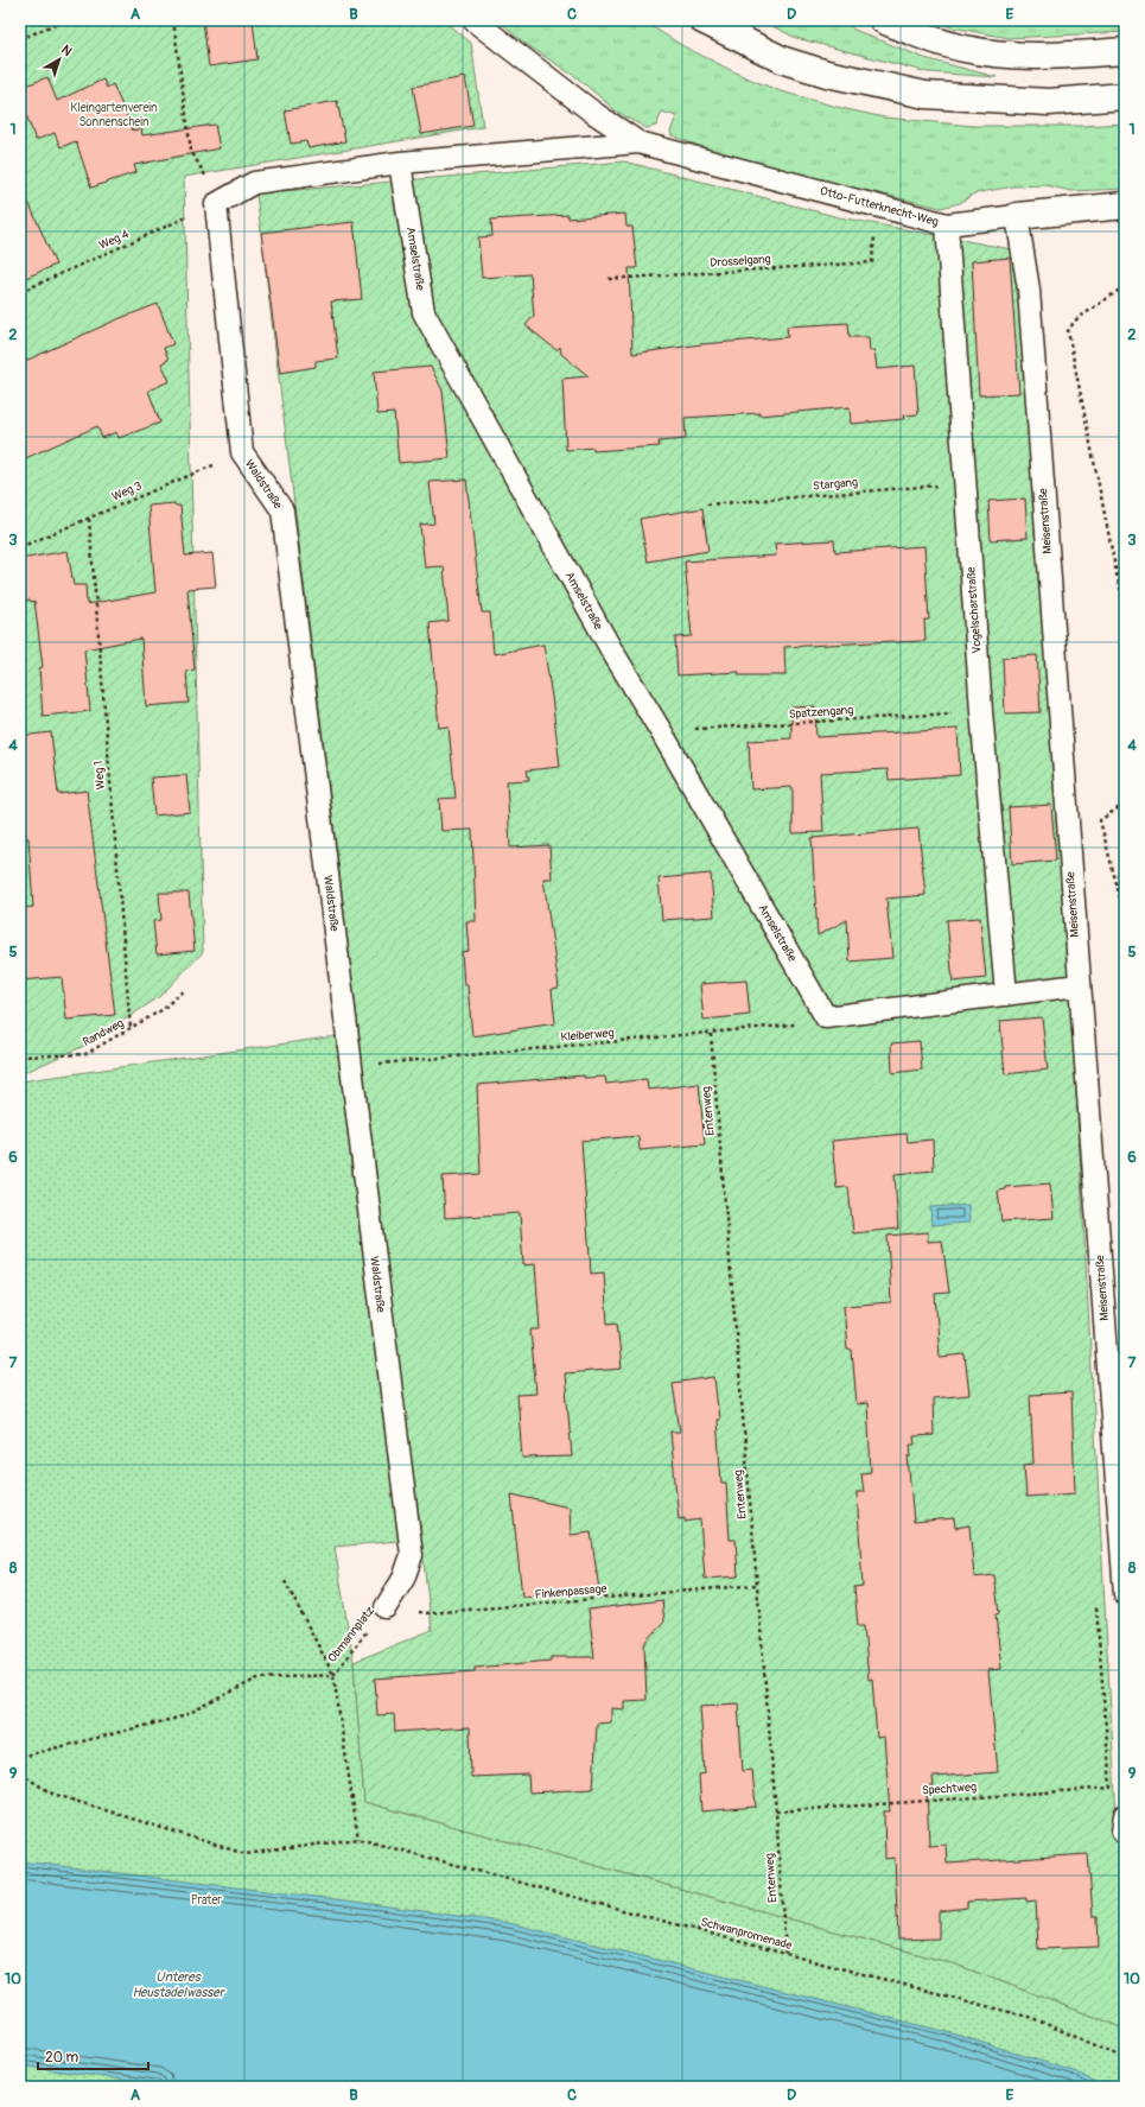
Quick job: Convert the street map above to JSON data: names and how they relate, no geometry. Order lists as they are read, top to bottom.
{
  "streets": {
    "main road": ["Otto-Futterknecht-Weg"],
    "lane": [
      "Amselstraße",
      "Waldstraße",
      "Meisenstraße",
      "Vogelscharstraße"
    ],
    "path": [
      "Weg 4",
      "Drosselgang",
      "Stargang",
      "Weg 3",
      "Spatzengang",
      "Weg 1",
      "Randweg",
      "Kleiberweg",
      "Entenweg",
      "Finkenpassage",
      "Obmannplatz",
      "Spechtweg",
      "Schwanpromenade"
    ]
  },
  "crossings": [
    ["Otto-Futterknecht-Weg", "Meisenstraße"],
    ["Otto-Futterknecht-Weg", "Vogelscharstraße"],
    ["Weg 4", "Waldstraße"],
    ["Amselstraße", "Spatzengang"],
    ["Amselstraße", "Kleiberweg"],
    ["Waldstraße", "Weg 3"],
    ["Waldstraße", "Kleiberweg"],
    ["Waldstraße", "Finkenpassage"],
    ["Waldstraße", "Obmannplatz"],
    ["Stargang", "Vogelscharstraße"],
    ["Weg 3", "Weg 1"],
    ["Vogelscharstraße", "Spatzengang"],
    ["Weg 1", "Randweg"],
    ["Kleiberweg", "Entenweg"],
    ["Entenweg", "Finkenpassage"],
    ["Entenweg", "Spechtweg"],
    ["Entenweg", "Schwanpromenade"],
    ["Finkenpassage", "Obmannplatz"]
  ],
  "water": ["Unteres Heustadelwasser"],
  "parks": ["Kleingartenverein Sonnenschein", "Prater"],
  "scale_bar": "20 m",
  "north": "top right",
  "grid": {
    "columns": [
      "A",
      "B",
      "C",
      "D",
      "E"
    ],
    "rows": [
      "1",
      "2",
      "3",
      "4",
      "5",
      "6",
      "7",
      "8",
      "9",
      "10"
    ]
  }
}
